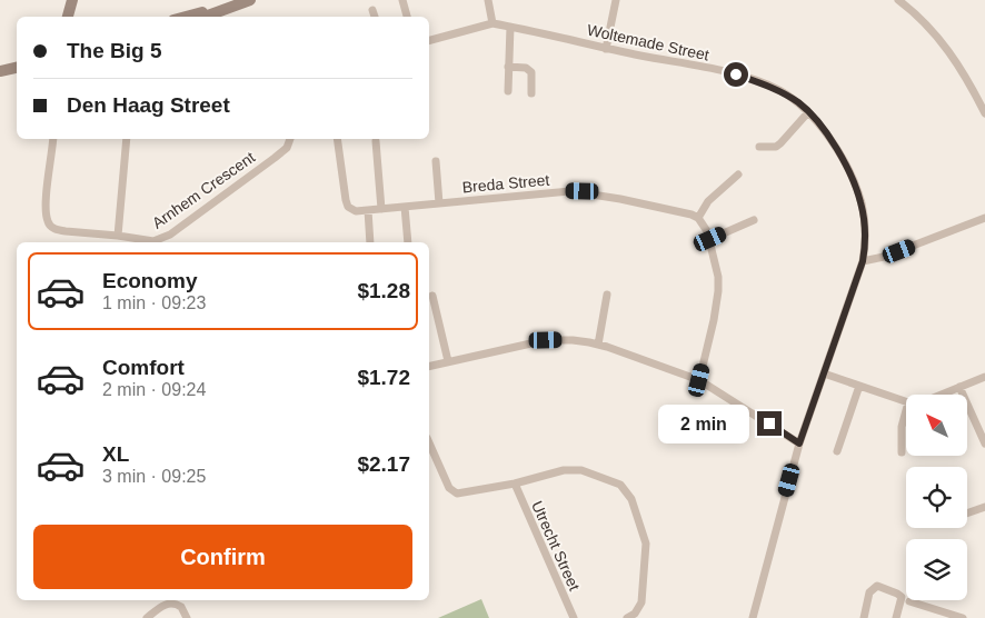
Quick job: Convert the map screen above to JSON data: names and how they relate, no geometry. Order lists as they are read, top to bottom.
{
  "streets": {
    "street": [
      "Woltemade Street",
      "Breda Street",
      "Arnhem Crescent",
      "Utrecht Street"
    ]
  },
  "north": "top left",
  "page": {
    "banner": ["The Big 5", "Den Haag Street"],
    "list": [
      {
        "name": "Economy",
        "note": "1 min · 09:23",
        "value": "$1.28"
      },
      {
        "name": "Comfort",
        "note": "2 min · 09:24",
        "value": "$1.72"
      },
      {
        "name": "XL",
        "note": "3 min · 09:25",
        "value": "$2.17"
      }
    ],
    "bubble": "2 min",
    "buttons": "Confirm"
  }
}
